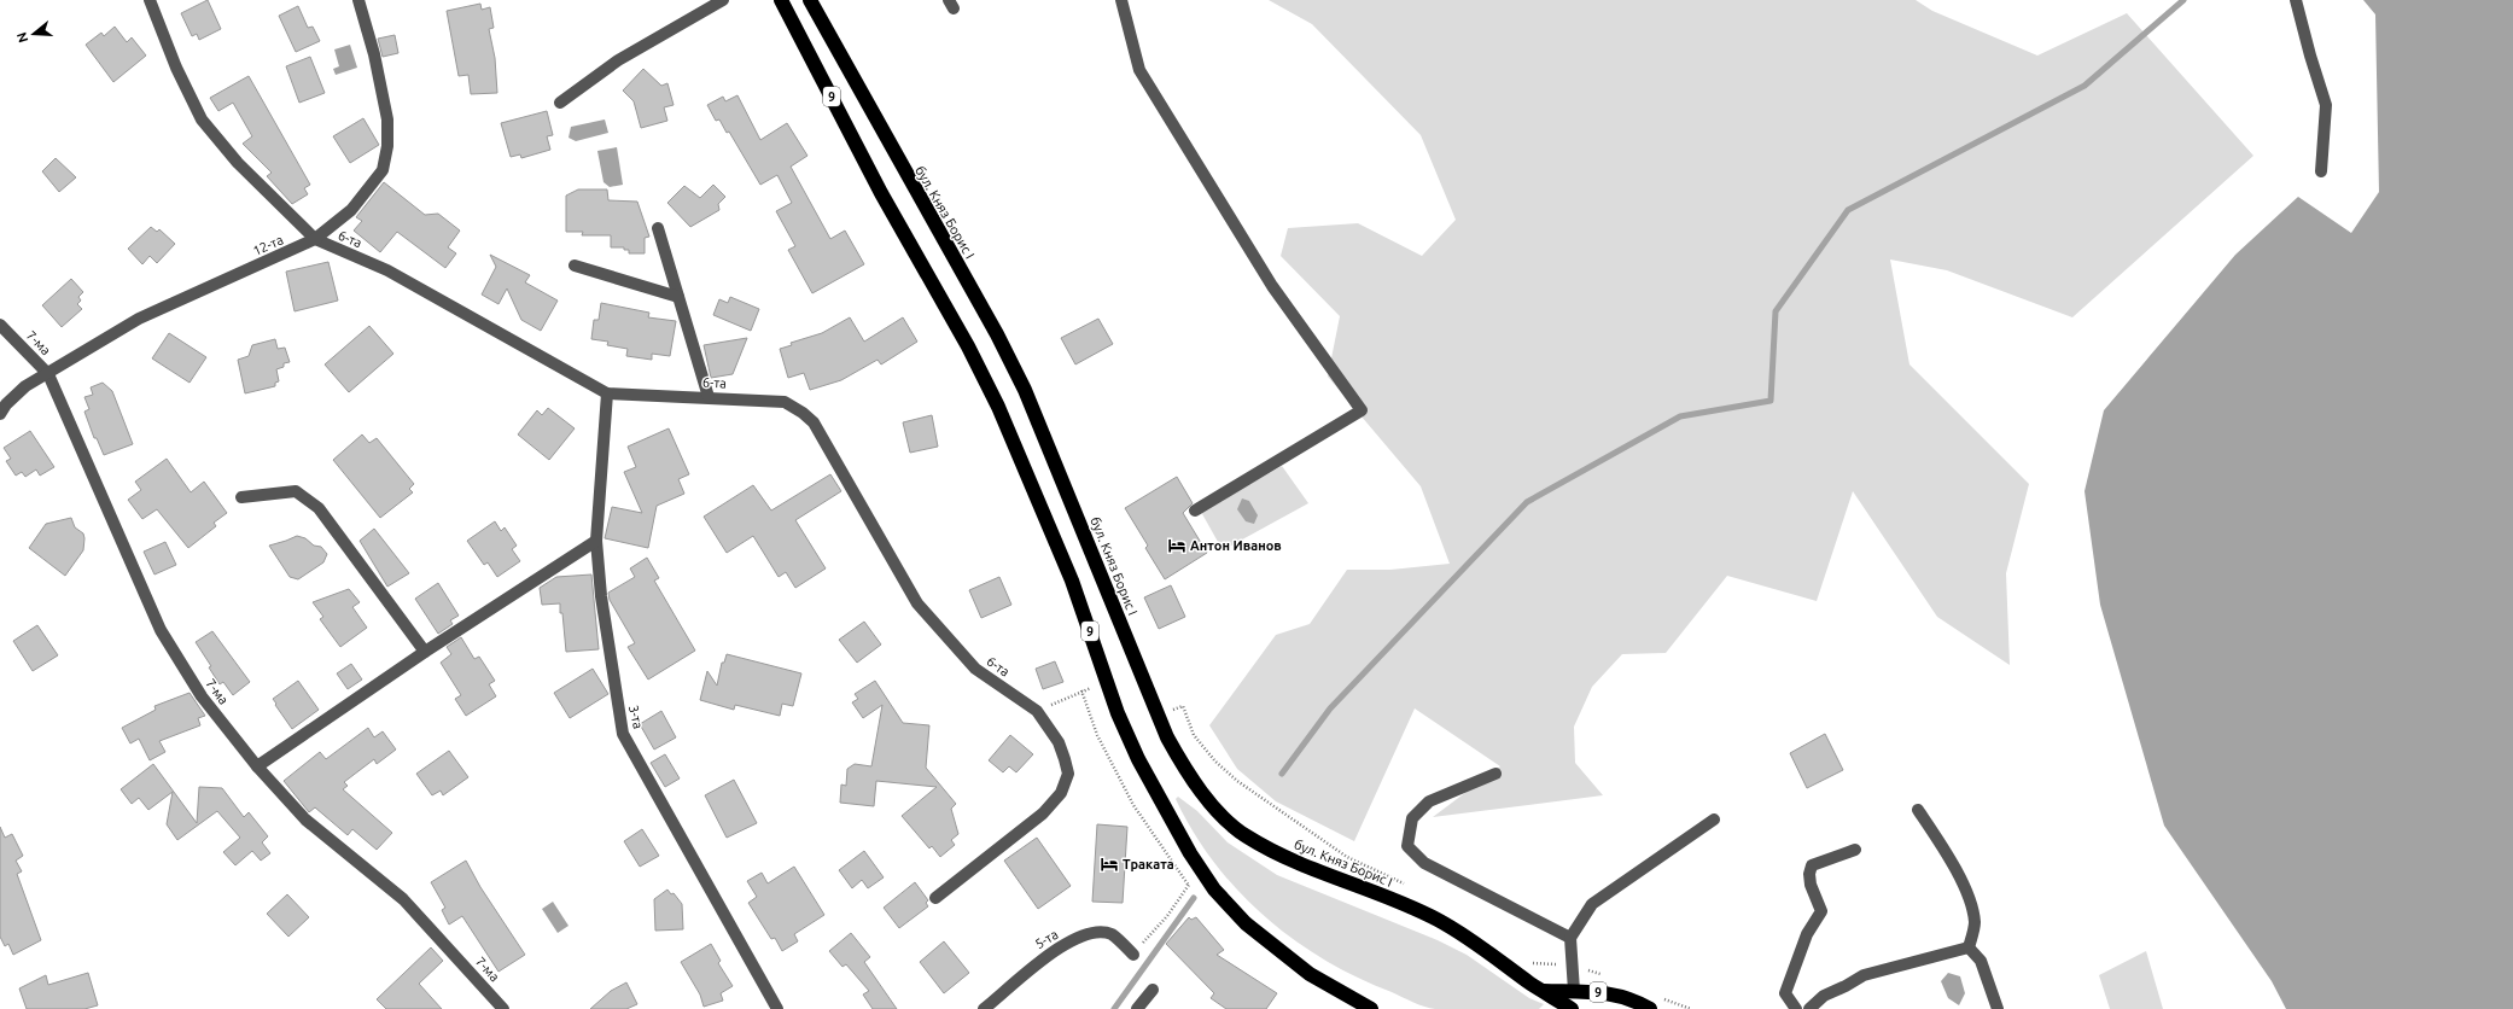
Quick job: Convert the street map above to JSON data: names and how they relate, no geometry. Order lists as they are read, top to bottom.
{
  "streets": {
    "highway": ["9", "бул. Княз Борис I"],
    "street": [
      "6-та",
      "12-та",
      "7-ма",
      "3-та",
      "5-та"
    ]
  },
  "crossings": [
    ["9", "бул. Княз Борис I"],
    ["6-та", "12-та"],
    ["6-та", "3-та"],
    ["12-та", "7-ма"]
  ],
  "places": {
    "hotel": ["Антон Иванов", "Траката"]
  },
  "north": "left"
}
